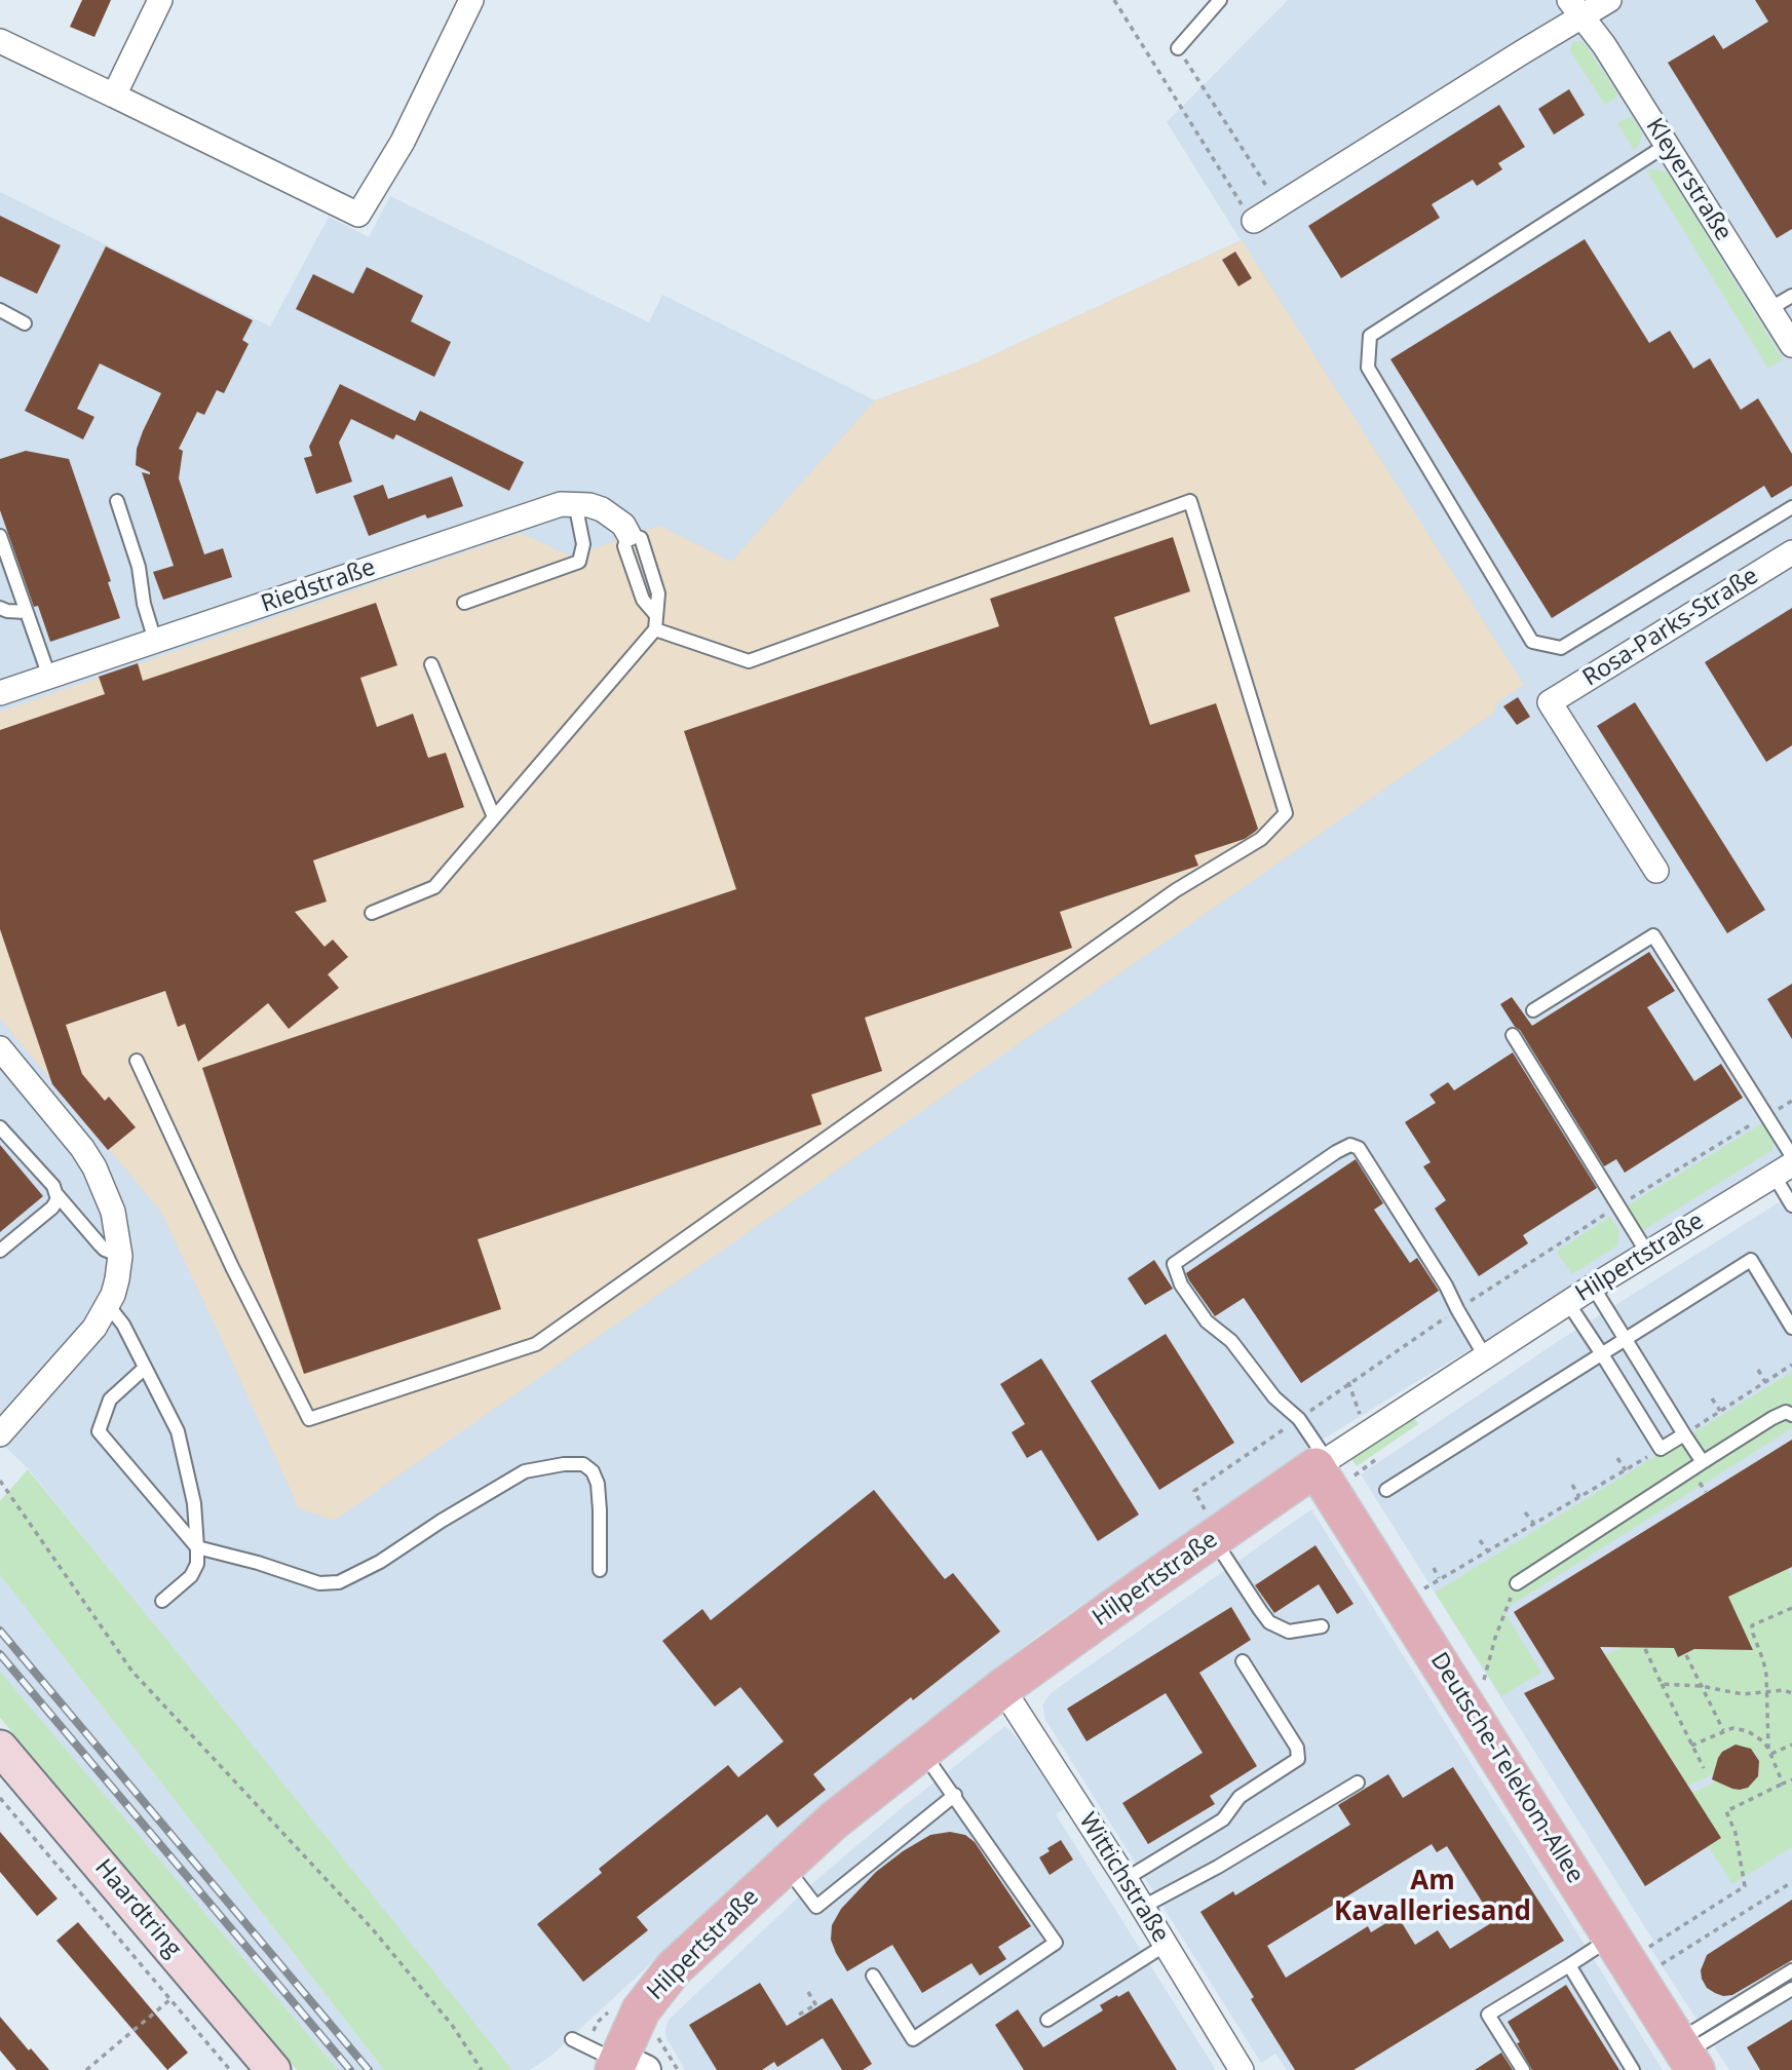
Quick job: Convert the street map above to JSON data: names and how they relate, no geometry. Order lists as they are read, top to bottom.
{
  "streets": {
    "main road": ["Hilpertstraße", "Deutsche-Telekom-Allee", "Haardtring"],
    "street": [
      "Kleyerstraße",
      "Riedstraße",
      "Rosa-Parks-Straße",
      "Wittichstraße"
    ]
  },
  "crossings": [
    ["Hilpertstraße", "Deutsche-Telekom-Allee"],
    ["Hilpertstraße", "Wittichstraße"]
  ],
  "districts": ["Am Kavalleriesand"]
}
